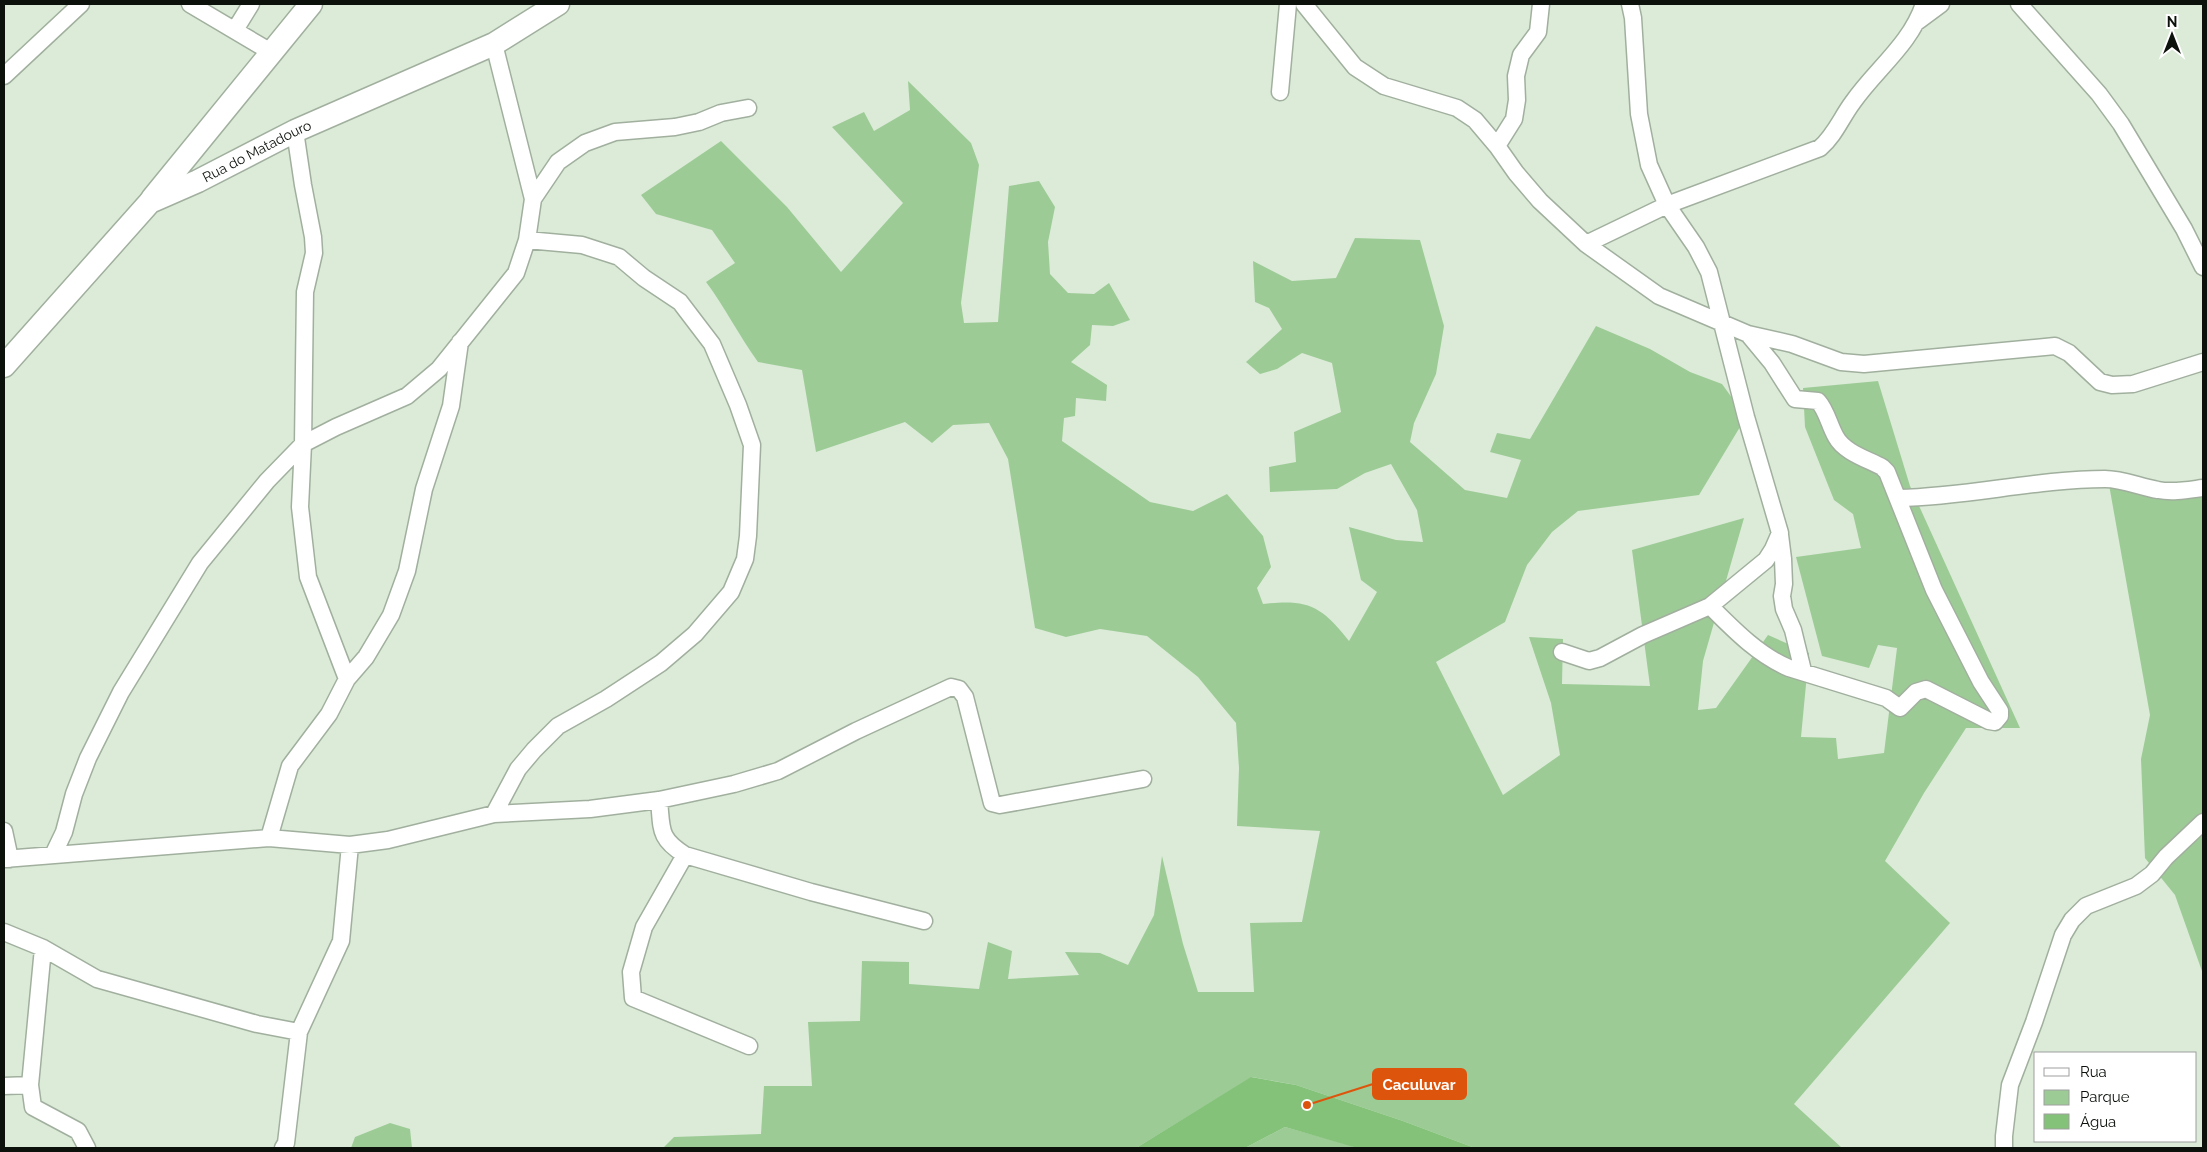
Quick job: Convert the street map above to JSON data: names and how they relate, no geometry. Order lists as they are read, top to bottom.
{
  "streets": {
    "street": ["Rua do Matadouro"]
  },
  "places": ["Caculuvar"],
  "legend": ["Rua", "Parque", "Água"],
  "north": "top"
}
